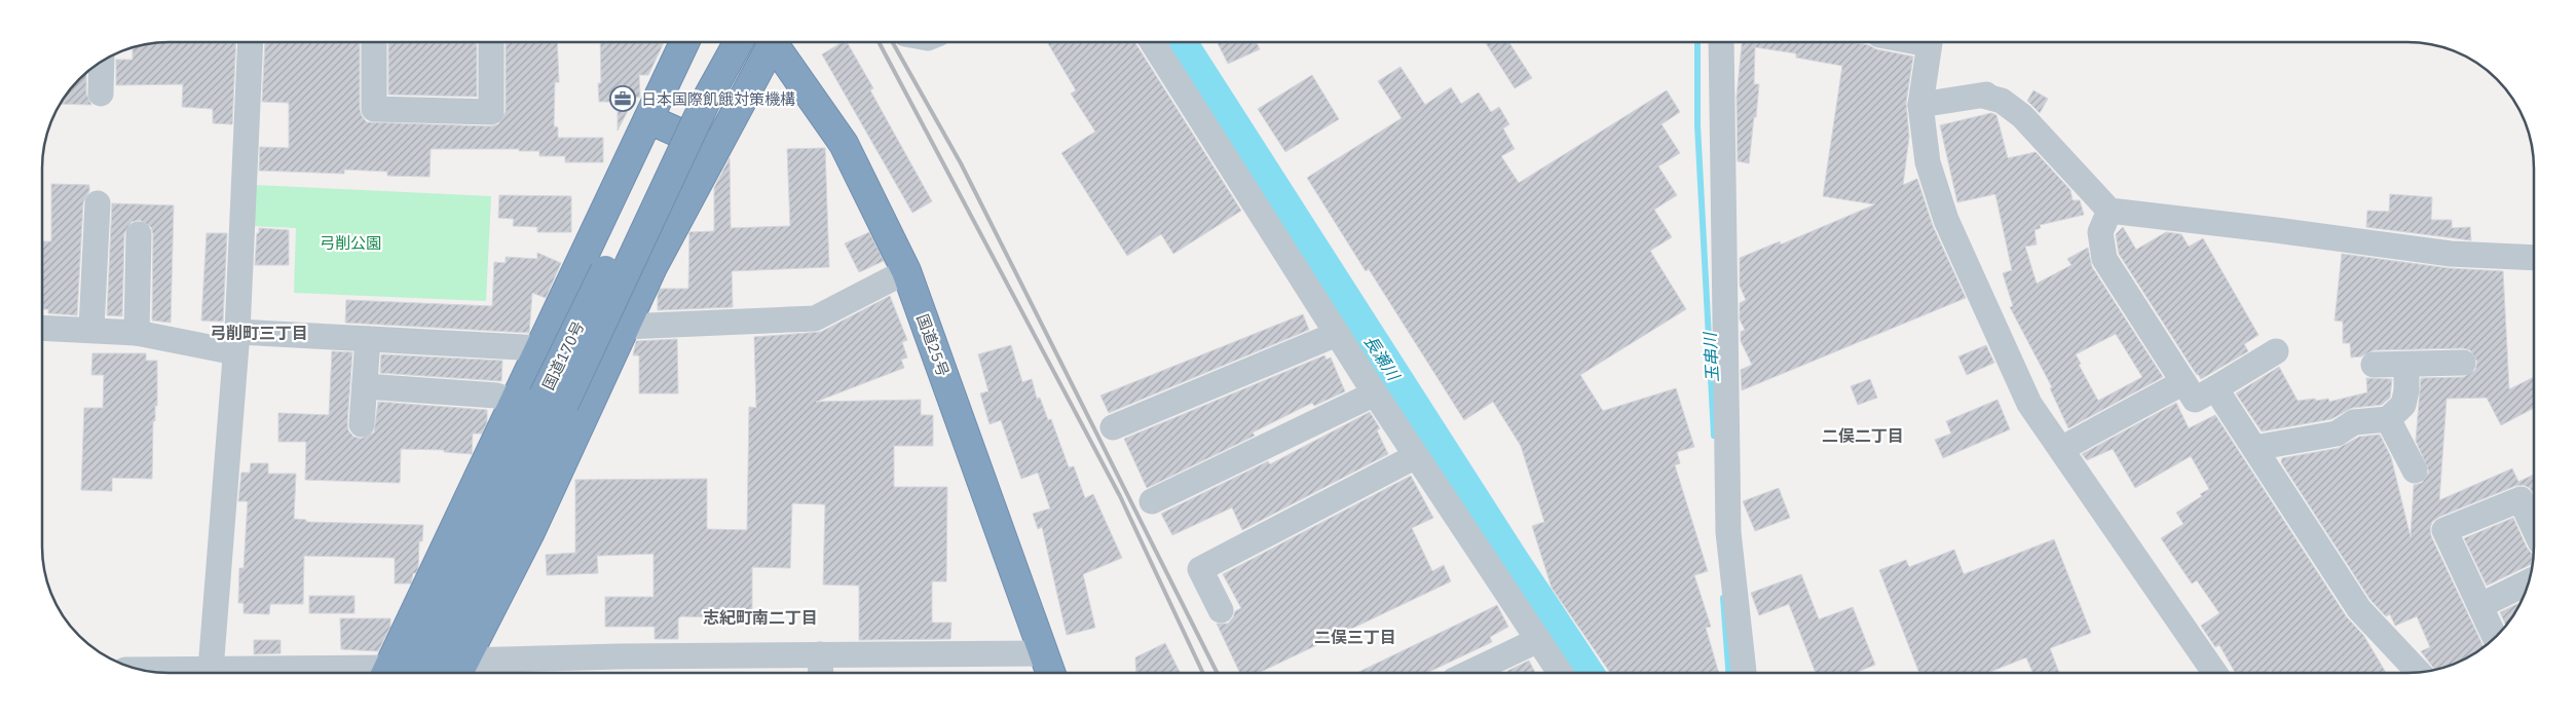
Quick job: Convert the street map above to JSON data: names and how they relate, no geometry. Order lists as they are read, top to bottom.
{
  "streets": {
    "highway": ["国道25号", "国道170号"]
  },
  "districts": [
    "弓削町三丁目",
    "二俣二丁目",
    "志紀町南二丁目",
    "二俣三丁目"
  ],
  "water": ["長瀬川", "玉串川"],
  "parks": ["弓削公園"],
  "places": {
    "office": ["日本国際飢餓対策機構"]
  }
}
